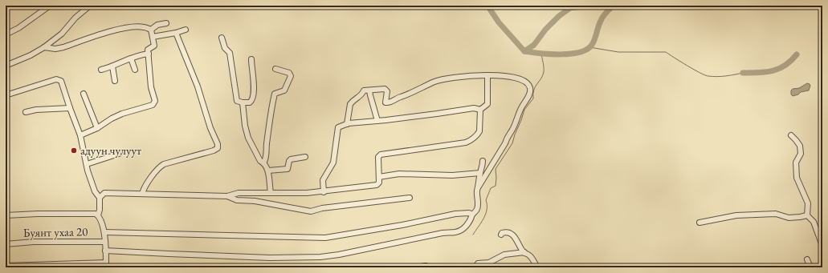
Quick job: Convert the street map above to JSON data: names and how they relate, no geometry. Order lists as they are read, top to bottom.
{
  "streets": {
    "street": ["Буянт ухаа 20"]
  },
  "places": ["адуун чулуут"]
}
